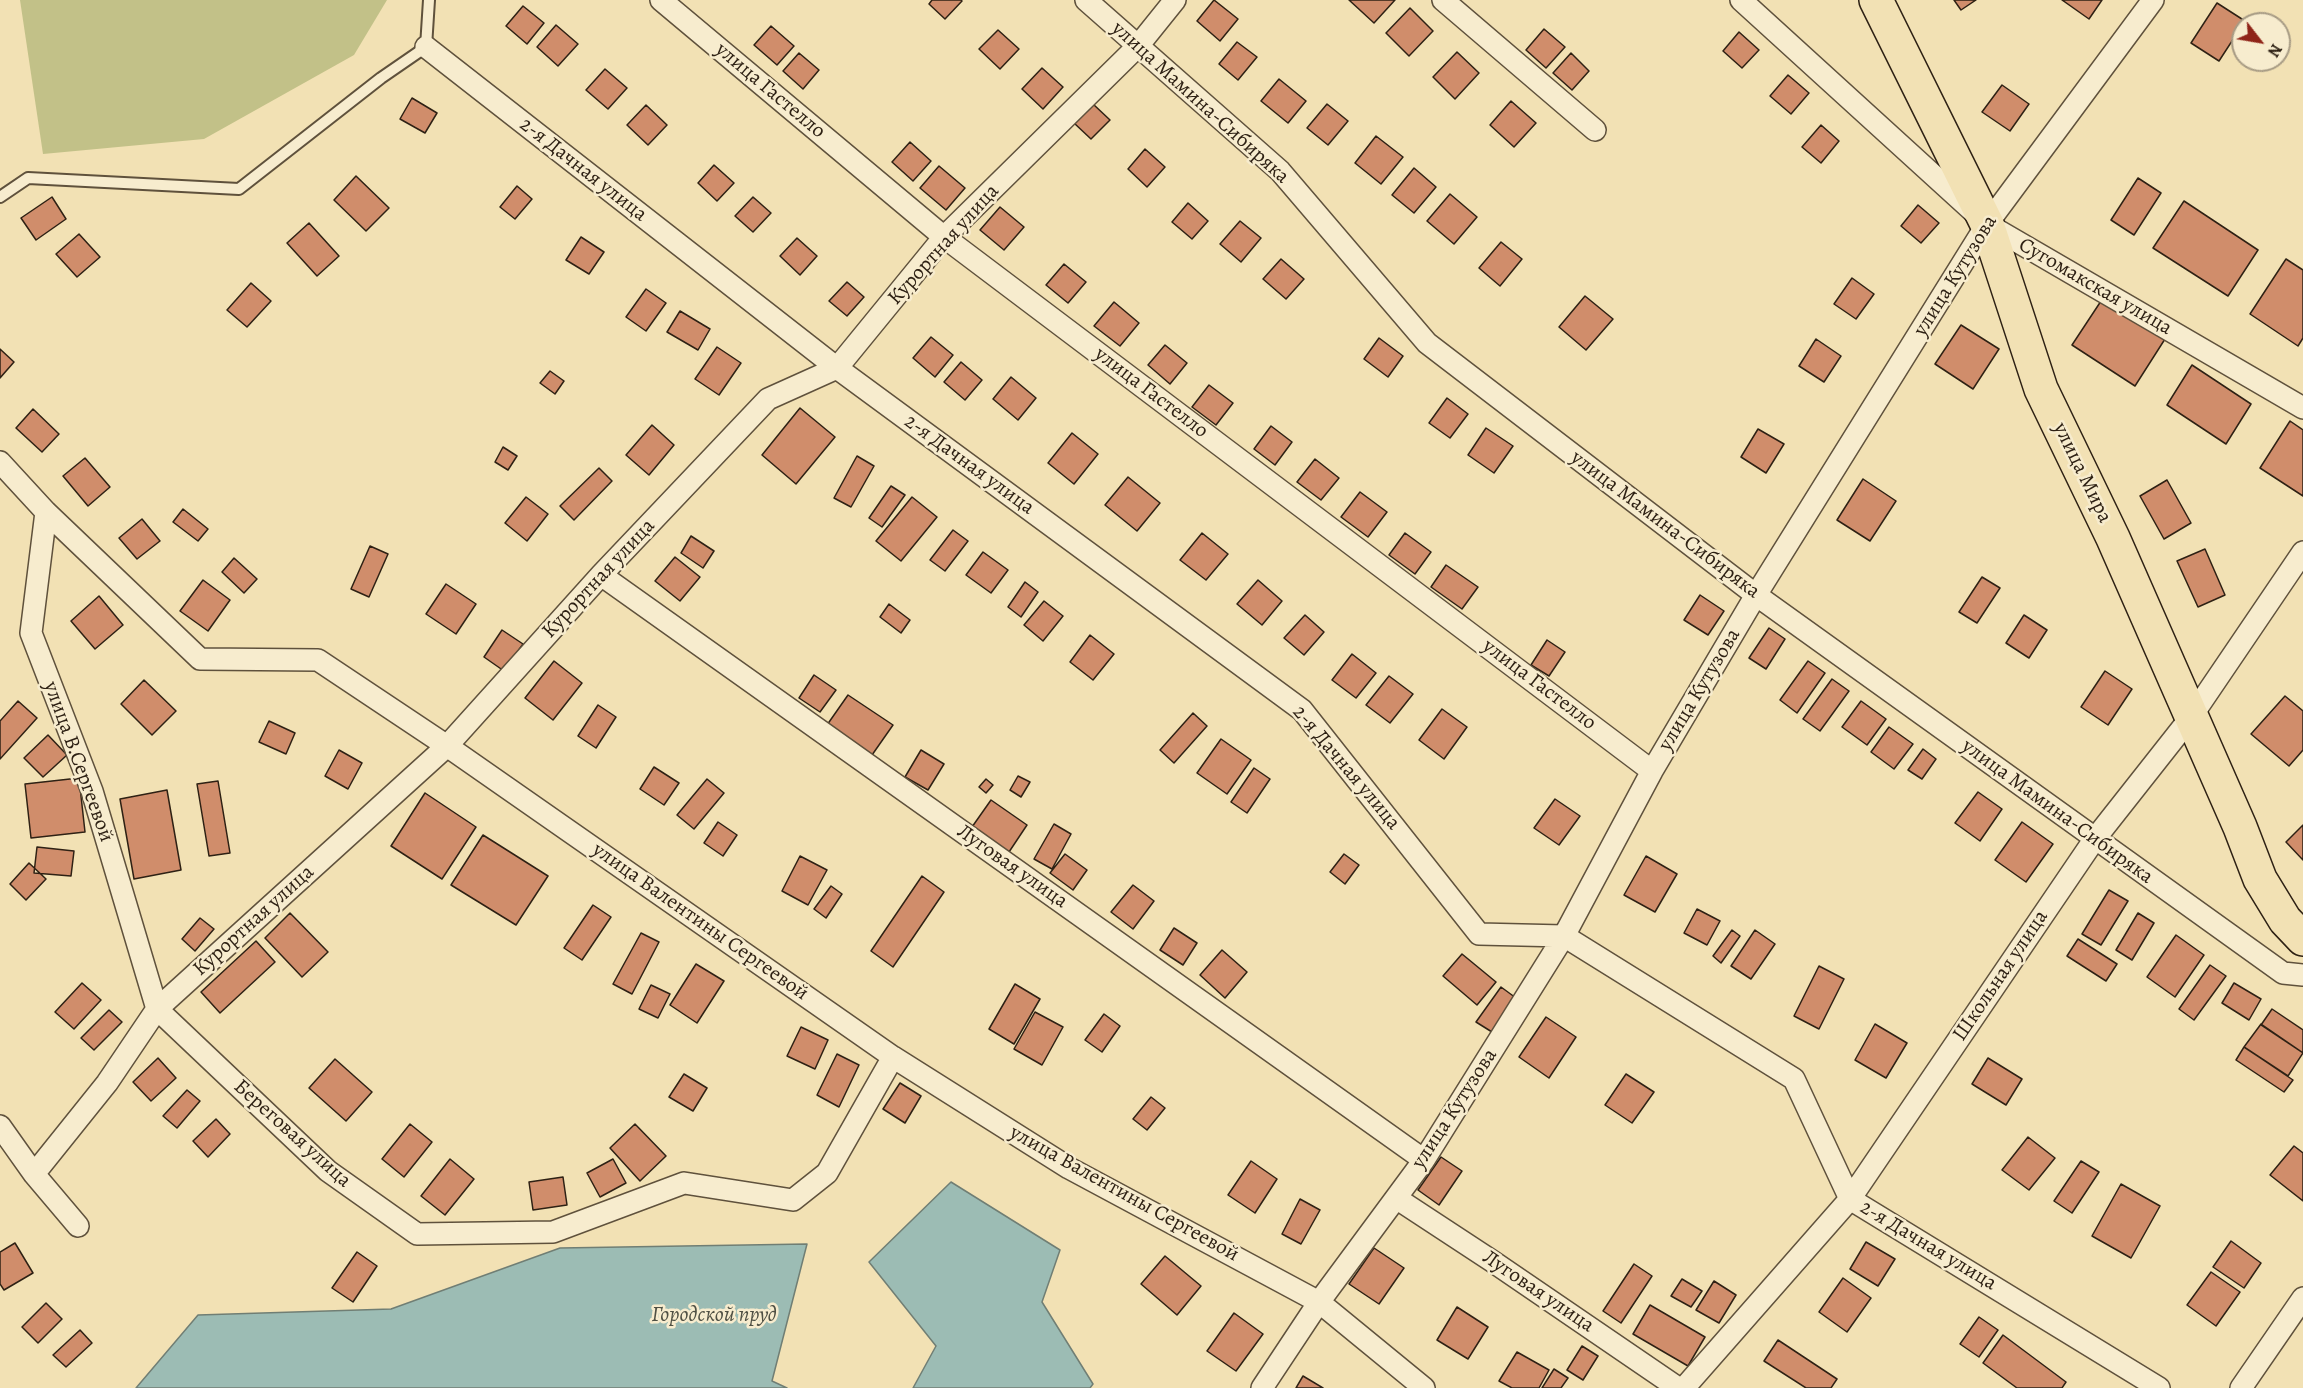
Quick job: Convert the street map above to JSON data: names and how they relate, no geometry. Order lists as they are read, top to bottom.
{
  "streets": {
    "main road": ["улица Мира"],
    "street": [
      "улица Гастелло",
      "улица Мамина-Сибиряка",
      "2-я Дачная улица",
      "Курортная улица",
      "улица Кутузова",
      "Сугомакская улица",
      "улица В.Сергеевой",
      "Луговая улица",
      "улица Валентины Сергеевой",
      "Школьная улица",
      "Береговая улица"
    ]
  },
  "crossings": [
    ["улица Гастелло", "Курортная улица"],
    ["улица Гастелло", "улица Кутузова"],
    ["улица Мамина-Сибиряка", "Курортная улица"],
    ["улица Мамина-Сибиряка", "улица Кутузова"],
    ["улица Мамина-Сибиряка", "Школьная улица"],
    ["2-я Дачная улица", "Курортная улица"],
    ["2-я Дачная улица", "улица Кутузова"],
    ["2-я Дачная улица", "Школьная улица"],
    ["Курортная улица", "улица В.Сергеевой"],
    ["Курортная улица", "Луговая улица"],
    ["Курортная улица", "улица Валентины Сергеевой"],
    ["Курортная улица", "Береговая улица"],
    ["улица Кутузова", "Сугомакская улица"],
    ["улица Кутузова", "улица Мира"],
    ["улица Кутузова", "Луговая улица"],
    ["улица Кутузова", "улица Валентины Сергеевой"],
    ["Сугомакская улица", "улица Мира"],
    ["улица Мира", "Школьная улица"],
    ["улица В.Сергеевой", "улица Валентины Сергеевой"],
    ["улица В.Сергеевой", "Береговая улица"],
    ["улица Валентины Сергеевой", "Береговая улица"]
  ],
  "water": ["Городской пруд"],
  "north": "bottom right"
}
